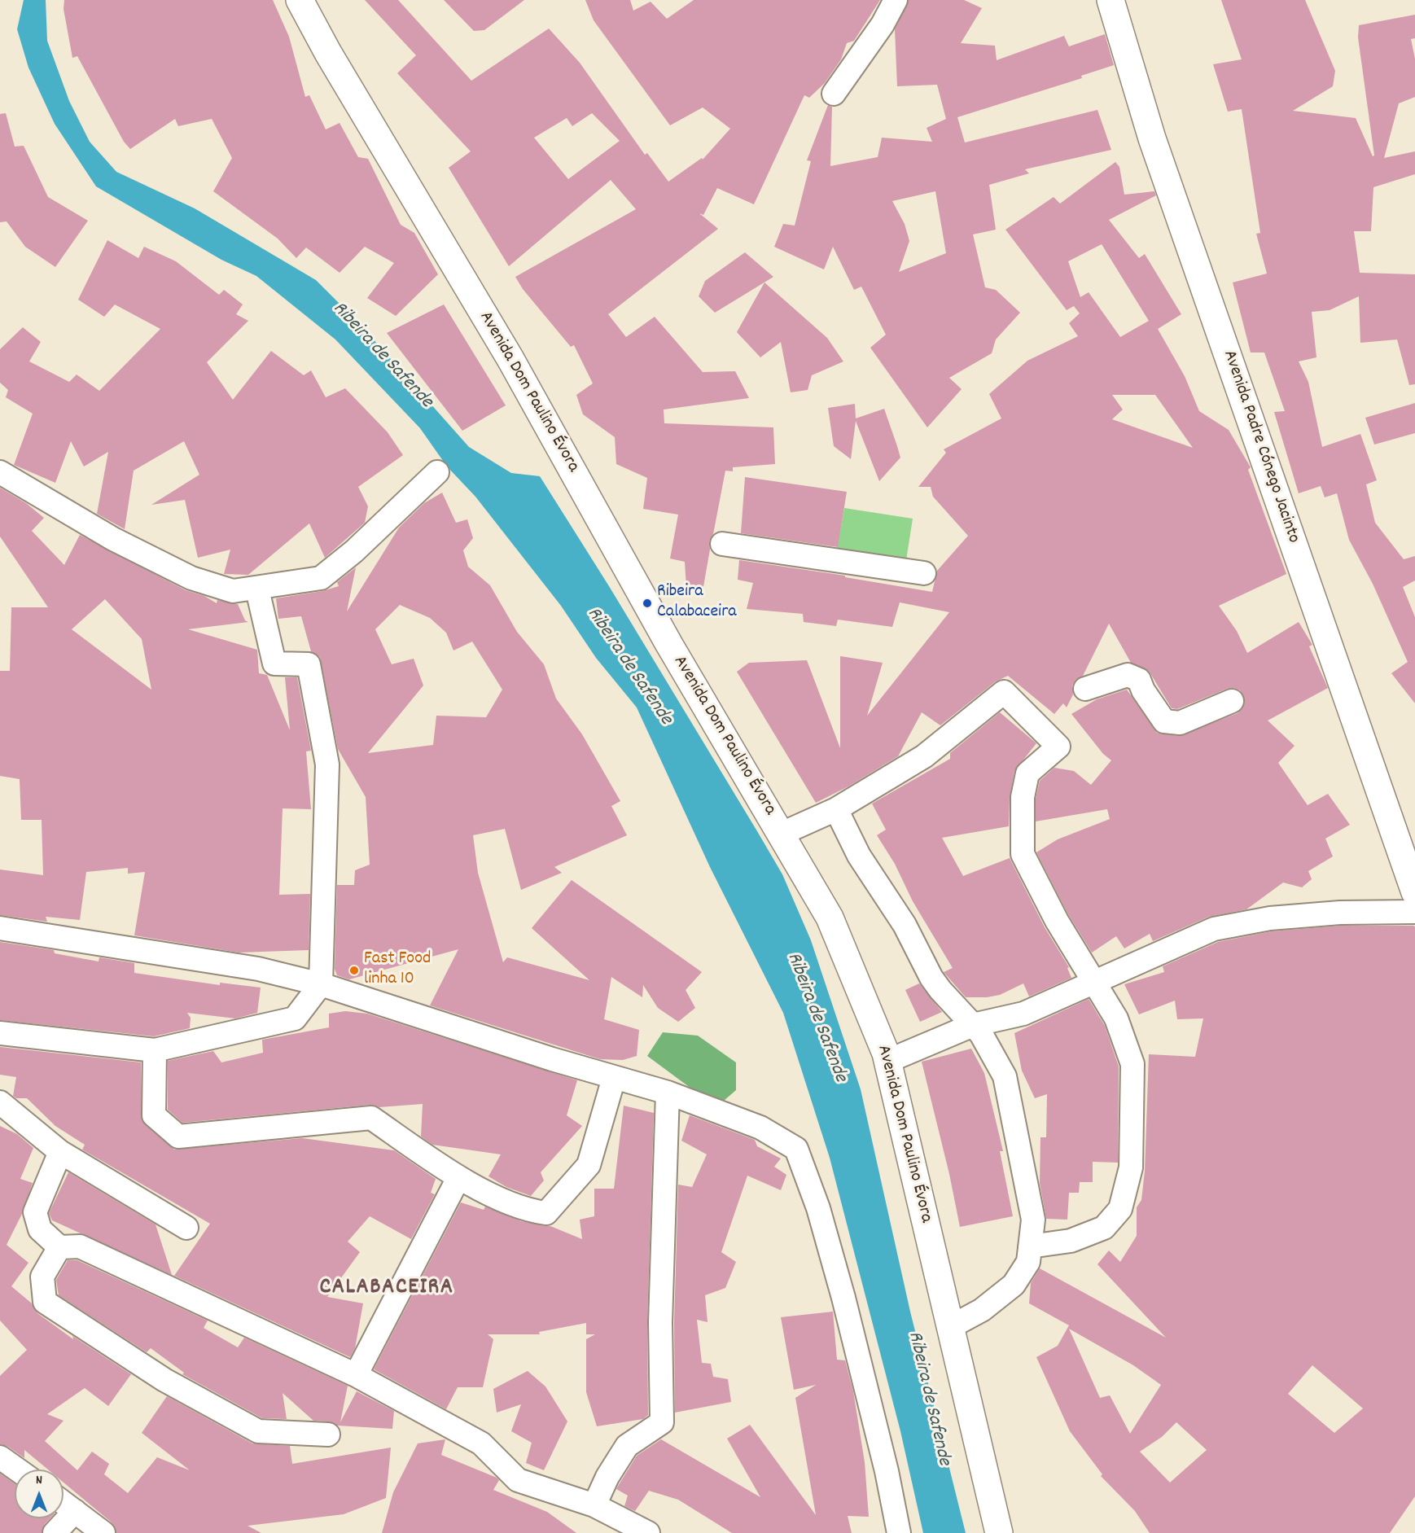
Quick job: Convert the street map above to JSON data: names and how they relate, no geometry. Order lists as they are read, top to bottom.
{
  "streets": {
    "main road": ["Avenida Dom Paulino Évora", "Avenida Padre Cónego Jacinto"]
  },
  "districts": ["CALABACEIRA"],
  "water": ["Ribeira de Safende"],
  "places": ["Ribeira Calabaceira", "Fast Food linha 10"],
  "north": "top"
}
